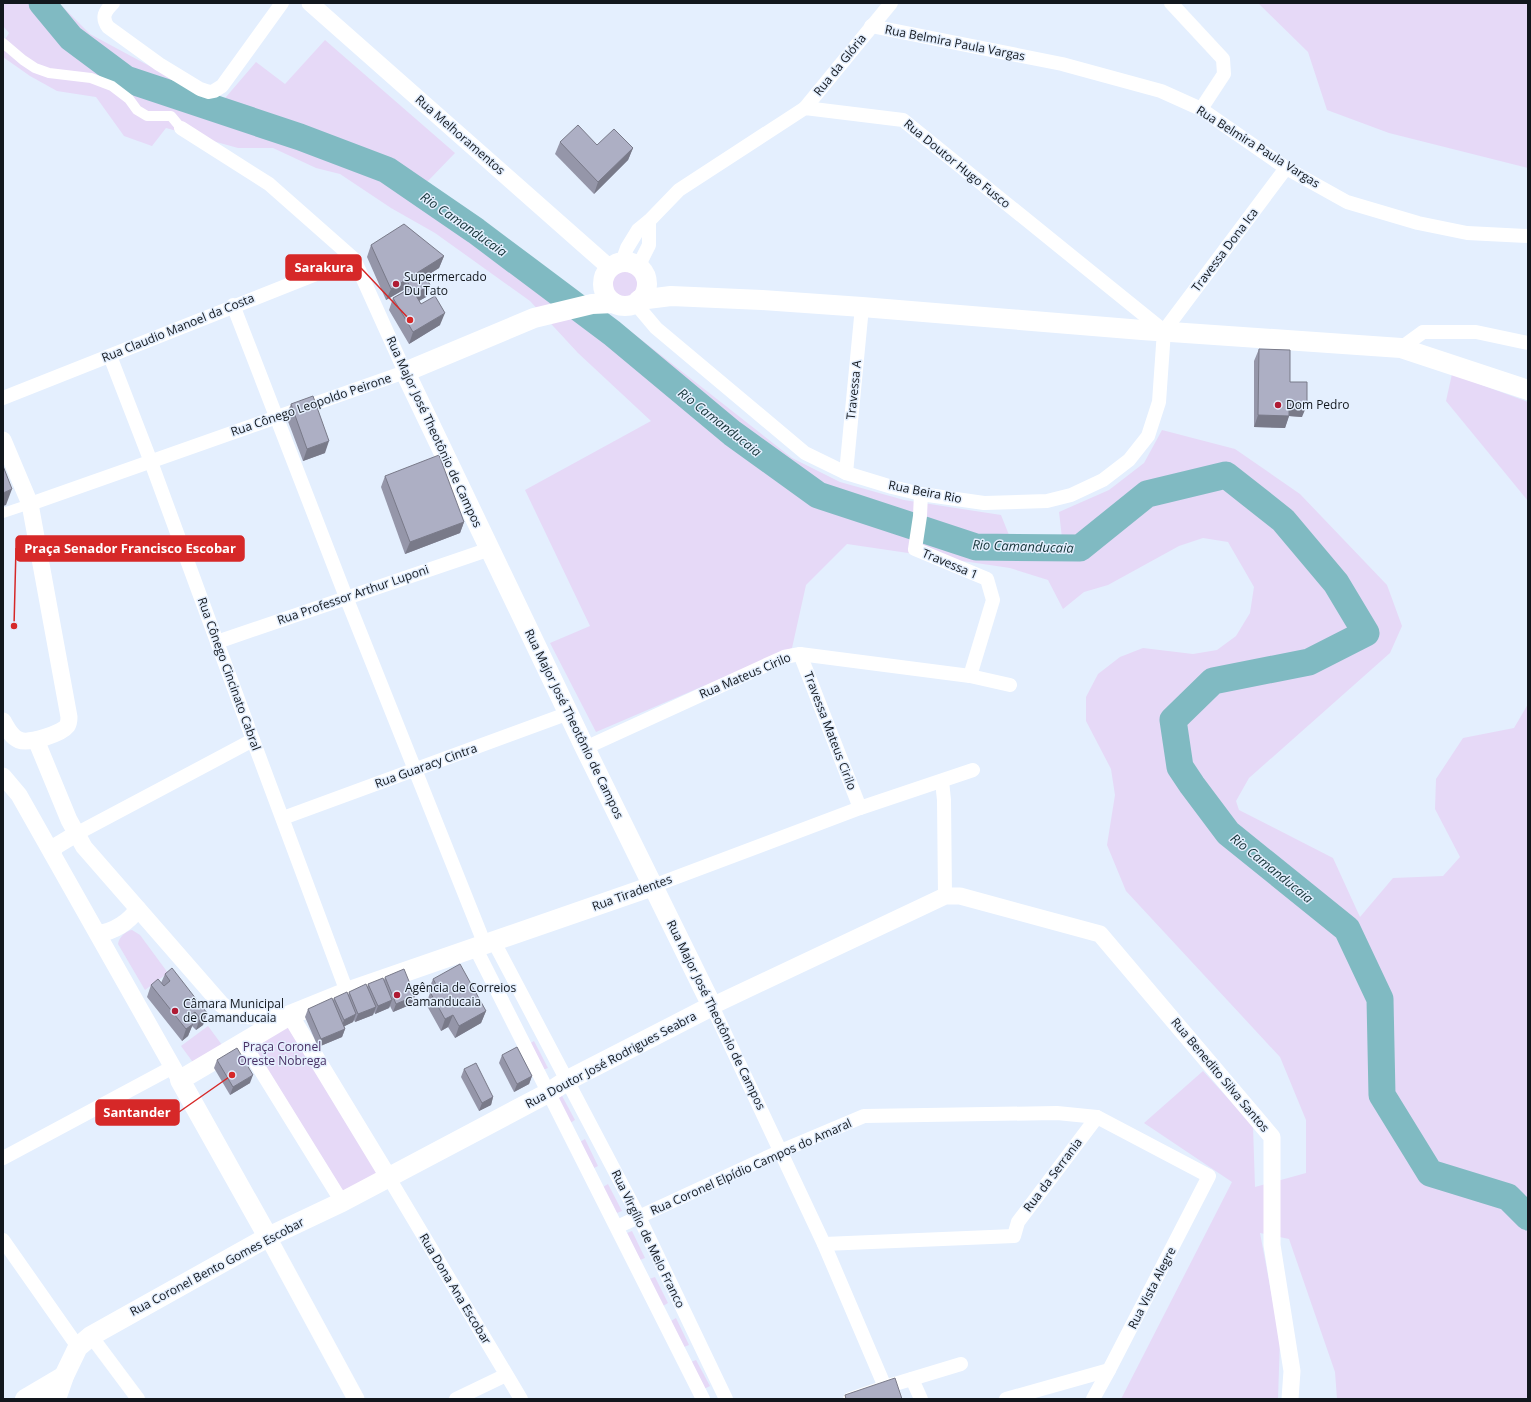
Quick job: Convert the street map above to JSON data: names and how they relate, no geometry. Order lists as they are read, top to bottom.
{
  "streets": {
    "main road": [
      "Rua Cônego Leopoldo Peirone",
      "Rua Major José Theotônio de Campos",
      "Rua Tiradentes",
      "Rua Doutor José Rodrigues Seabra",
      "Rua Coronel Bento Gomes Escobar"
    ],
    "street": [
      "Rua Belmira Paula Vargas",
      "Rua da Glória",
      "Rua Melhoramentos",
      "Rua Doutor Hugo Fusco",
      "Travessa Dona Ica",
      "Rua Claudio Manoel da Costa",
      "Travessa A",
      "Rua Beira Rio",
      "Travessa 1",
      "Rua Professor Arthur Luponi",
      "Rua Cônego Cincinato Cabral",
      "Rua Mateus Cirilo",
      "Travessa Mateus Cirilo",
      "Rua Guaracy Cintra",
      "Rua Benedito Silva Santos",
      "Rua Coronel Elpídio Campos do Amaral",
      "Rua da Serrania",
      "Rua Virgílio de Melo Franco",
      "Rua Vista Alegre",
      "Rua Dona Ana Escobar"
    ]
  },
  "crossings": [
    ["Rua Belmira Paula Vargas", "Rua da Glória"],
    ["Rua Belmira Paula Vargas", "Travessa Dona Ica"],
    ["Rua da Glória", "Rua Doutor Hugo Fusco"],
    ["Rua Doutor Hugo Fusco", "Travessa Dona Ica"],
    ["Rua Doutor Hugo Fusco", "Rua Cônego Leopoldo Peirone"],
    ["Rua Doutor Hugo Fusco", "Rua Beira Rio"],
    ["Travessa Dona Ica", "Rua Cônego Leopoldo Peirone"],
    ["Travessa Dona Ica", "Rua Beira Rio"],
    ["Rua Claudio Manoel da Costa", "Rua Major José Theotônio de Campos"],
    ["Rua Claudio Manoel da Costa", "Rua Cônego Cincinato Cabral"],
    ["Travessa A", "Rua Cônego Leopoldo Peirone"],
    ["Travessa A", "Rua Beira Rio"],
    ["Rua Cônego Leopoldo Peirone", "Rua Major José Theotônio de Campos"],
    ["Rua Cônego Leopoldo Peirone", "Rua Beira Rio"],
    ["Rua Cônego Leopoldo Peirone", "Rua Cônego Cincinato Cabral"],
    ["Rua Major José Theotônio de Campos", "Rua Professor Arthur Luponi"],
    ["Rua Major José Theotônio de Campos", "Rua Mateus Cirilo"],
    ["Rua Major José Theotônio de Campos", "Rua Guaracy Cintra"],
    ["Rua Major José Theotônio de Campos", "Rua Tiradentes"],
    ["Rua Major José Theotônio de Campos", "Rua Doutor José Rodrigues Seabra"],
    ["Rua Major José Theotônio de Campos", "Rua Coronel Elpídio Campos do Amaral"],
    ["Rua Major José Theotônio de Campos", "Rua da Serrania"],
    ["Rua Beira Rio", "Travessa 1"],
    ["Travessa 1", "Rua Mateus Cirilo"],
    ["Rua Professor Arthur Luponi", "Rua Cônego Cincinato Cabral"],
    ["Rua Cônego Cincinato Cabral", "Rua Guaracy Cintra"],
    ["Rua Cônego Cincinato Cabral", "Rua Tiradentes"],
    ["Rua Mateus Cirilo", "Travessa Mateus Cirilo"],
    ["Travessa Mateus Cirilo", "Rua Tiradentes"],
    ["Rua Tiradentes", "Rua Virgílio de Melo Franco"],
    ["Rua Doutor José Rodrigues Seabra", "Rua Benedito Silva Santos"],
    ["Rua Doutor José Rodrigues Seabra", "Rua Virgílio de Melo Franco"],
    ["Rua Doutor José Rodrigues Seabra", "Rua Coronel Bento Gomes Escobar"],
    ["Rua Doutor José Rodrigues Seabra", "Rua Dona Ana Escobar"],
    ["Rua Coronel Elpídio Campos do Amaral", "Rua da Serrania"],
    ["Rua Coronel Elpídio Campos do Amaral", "Rua Virgílio de Melo Franco"],
    ["Rua Coronel Elpídio Campos do Amaral", "Rua Vista Alegre"],
    ["Rua Coronel Bento Gomes Escobar", "Rua Dona Ana Escobar"]
  ],
  "water": ["Rio Camanducaia"],
  "parks": ["Praça Coronel Oreste Nobrega"],
  "places": [
    "Supermercado Du Tato",
    "Sarakura",
    "Dom Pedro",
    "Praça Senador Francisco Escobar",
    "Agência de Correios Camanducaia",
    "Câmara Municipal de Camanducaia",
    "Santander"
  ]
}
